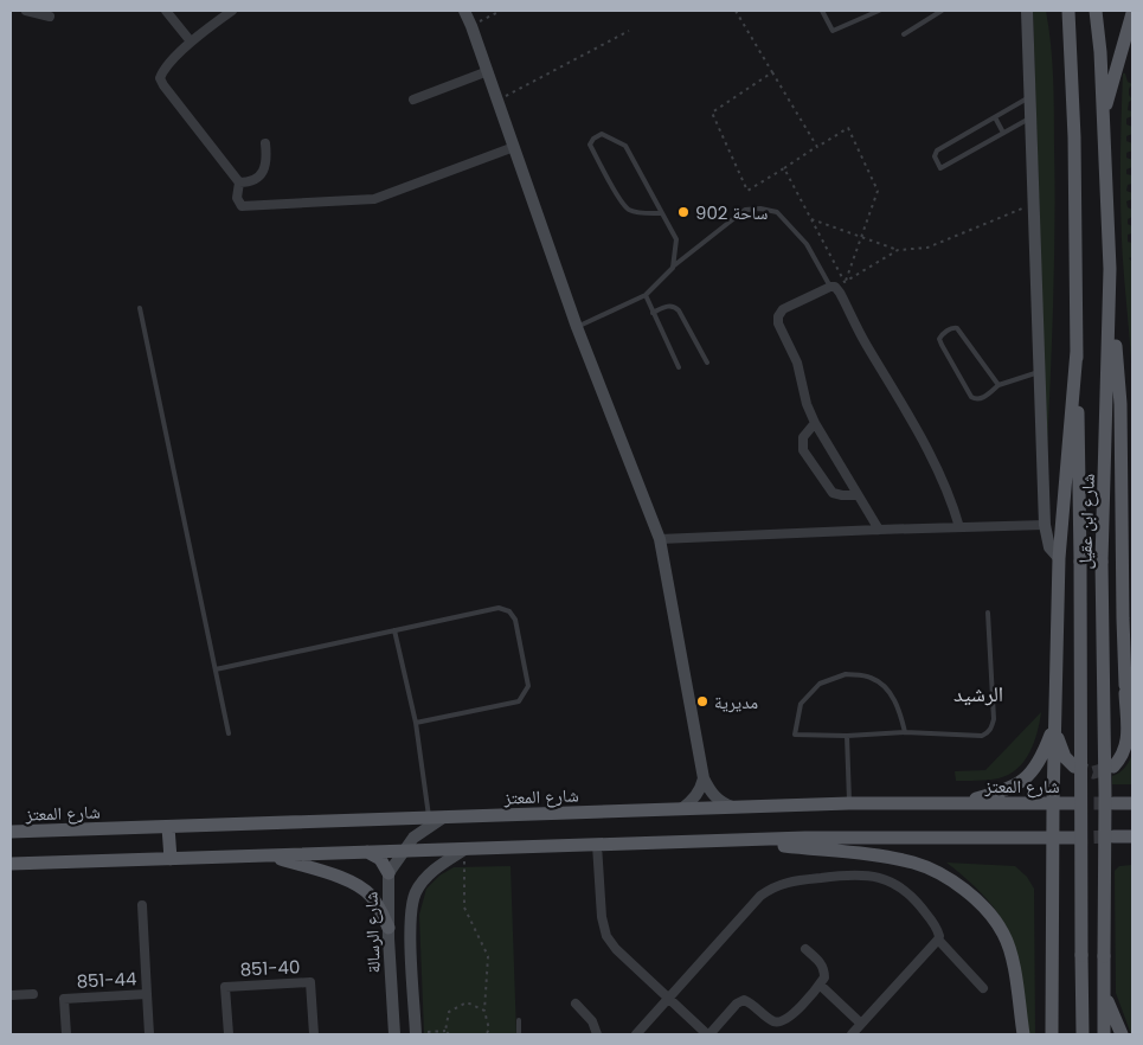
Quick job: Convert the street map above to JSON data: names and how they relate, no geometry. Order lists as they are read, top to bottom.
{
  "streets": {
    "main road": ["شارع ابن عقيل", "شارع المعتز"],
    "street": ["شارع الرسالة", "851-40", "851-44"]
  },
  "crossings": [
    ["شارع المعتز", "شارع الرسالة"]
  ],
  "districts": ["الرشيد"],
  "places": ["ساحة 902", "مديرية"]
}
